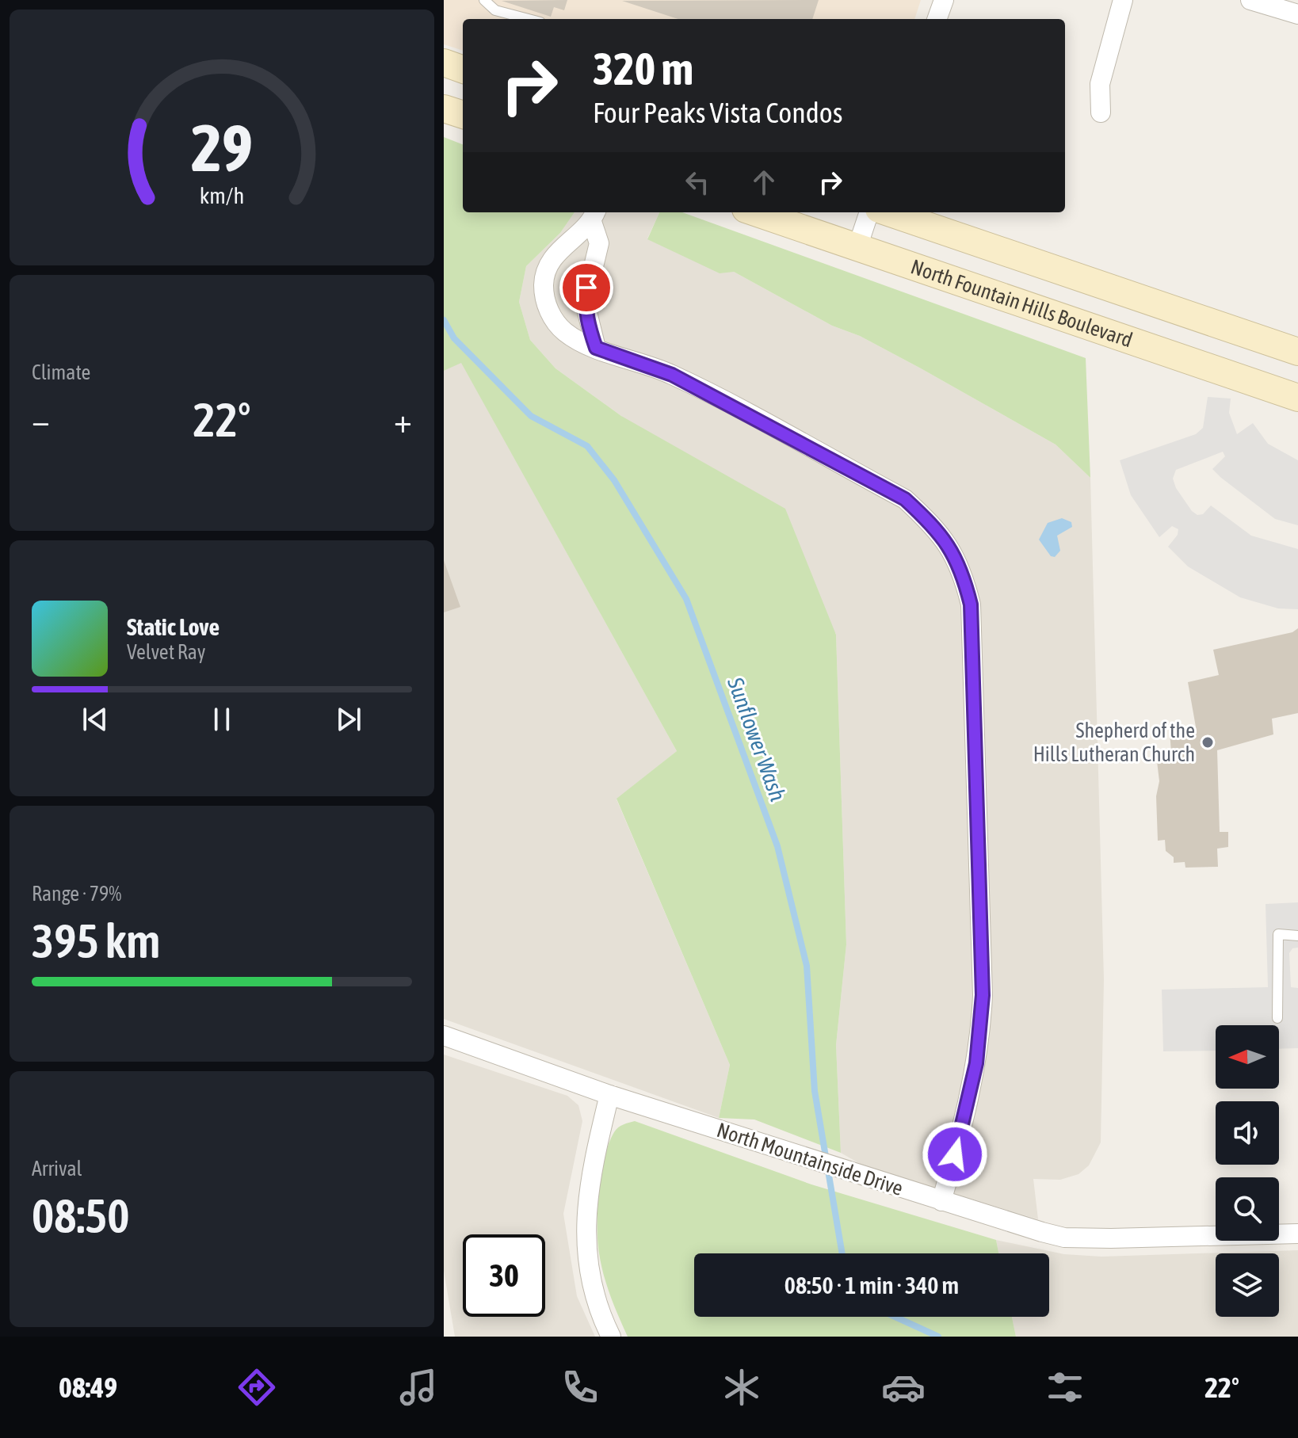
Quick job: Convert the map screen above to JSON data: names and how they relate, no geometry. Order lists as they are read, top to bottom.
{
  "streets": {
    "main road": ["North Fountain Hills Boulevard"],
    "street": ["North Mountainside Drive"]
  },
  "water": ["Sunflower Wash"],
  "places": ["Shepherd of the Hills Lutheran Church"],
  "north": "left",
  "page": {
    "turn": ["320 m", "Four Peaks Vista Condos"],
    "tile": [
      "Climate",
      ["Range · 79%", "395 km"],
      ["Arrival", "08:50"]
    ],
    "heat": ["−", "22°", "+"],
    "song": ["Static Love", "Velvet Ray"],
    "limit": "30",
    "trip": "08:50 · 1 min · 340 m",
    "tabs": ["08:49", "22°"],
    "gauge": ["29", "km/h"]
  }
}
